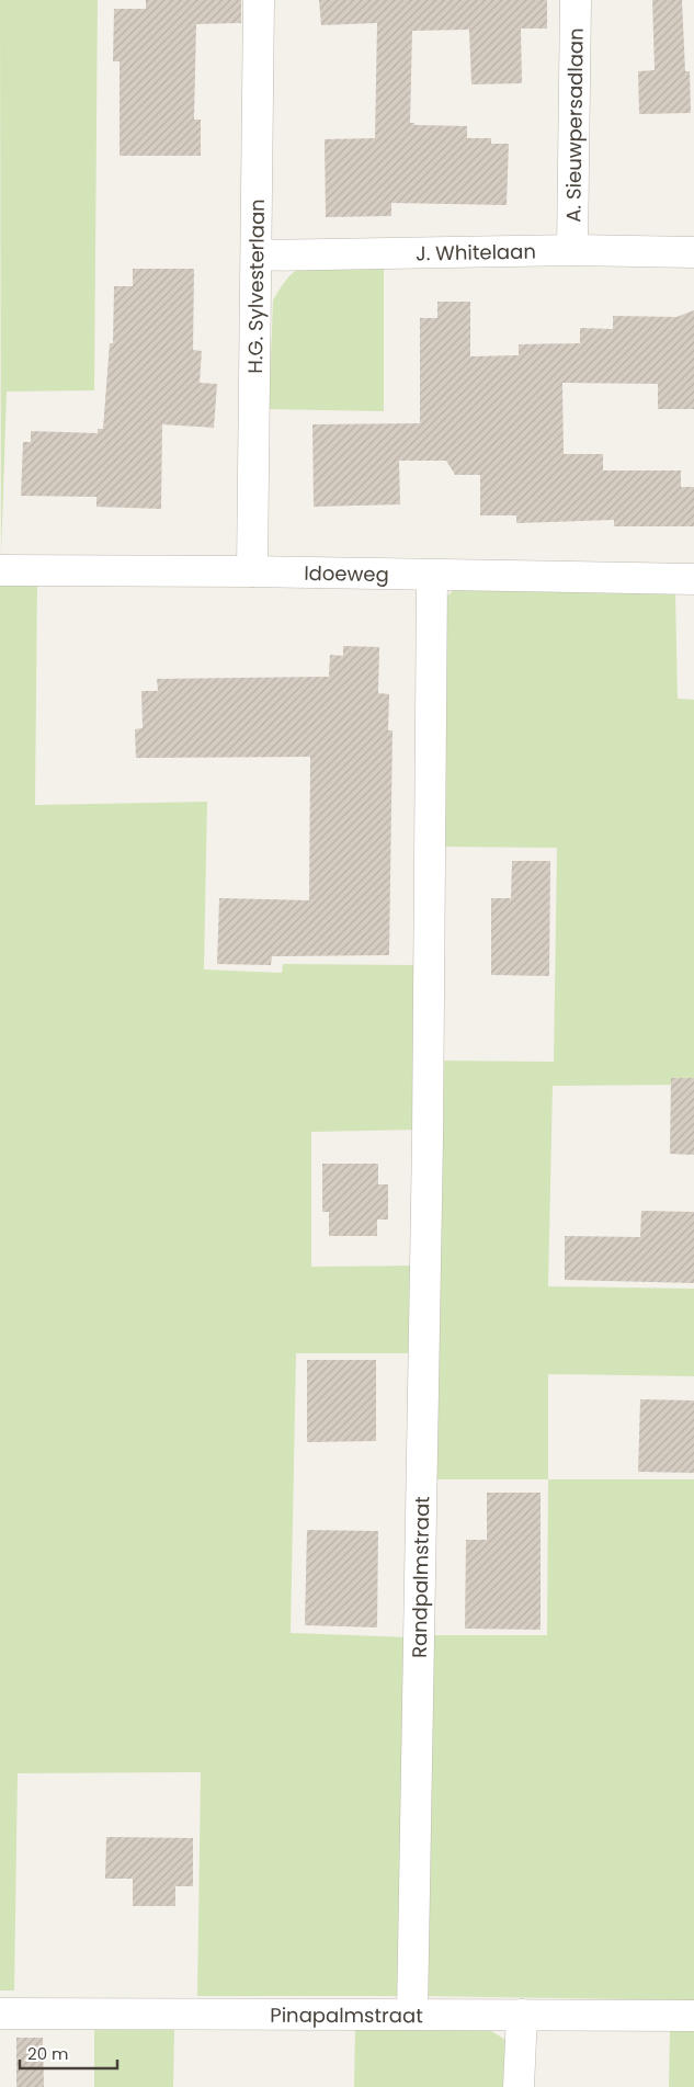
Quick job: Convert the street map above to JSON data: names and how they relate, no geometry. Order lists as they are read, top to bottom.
{
  "streets": {
    "street": [
      "A. Sieuwpersadlaan",
      "J. Whitelaan",
      "H.G. Sylvesterlaan",
      "Idoeweg",
      "Randpalmstraat",
      "Pinapalmstraat"
    ]
  },
  "crossings": [
    ["A. Sieuwpersadlaan", "J. Whitelaan"],
    ["J. Whitelaan", "H.G. Sylvesterlaan"],
    ["H.G. Sylvesterlaan", "Idoeweg"],
    ["Idoeweg", "Randpalmstraat"],
    ["Randpalmstraat", "Pinapalmstraat"]
  ],
  "scale_bar": "20 m"
}
